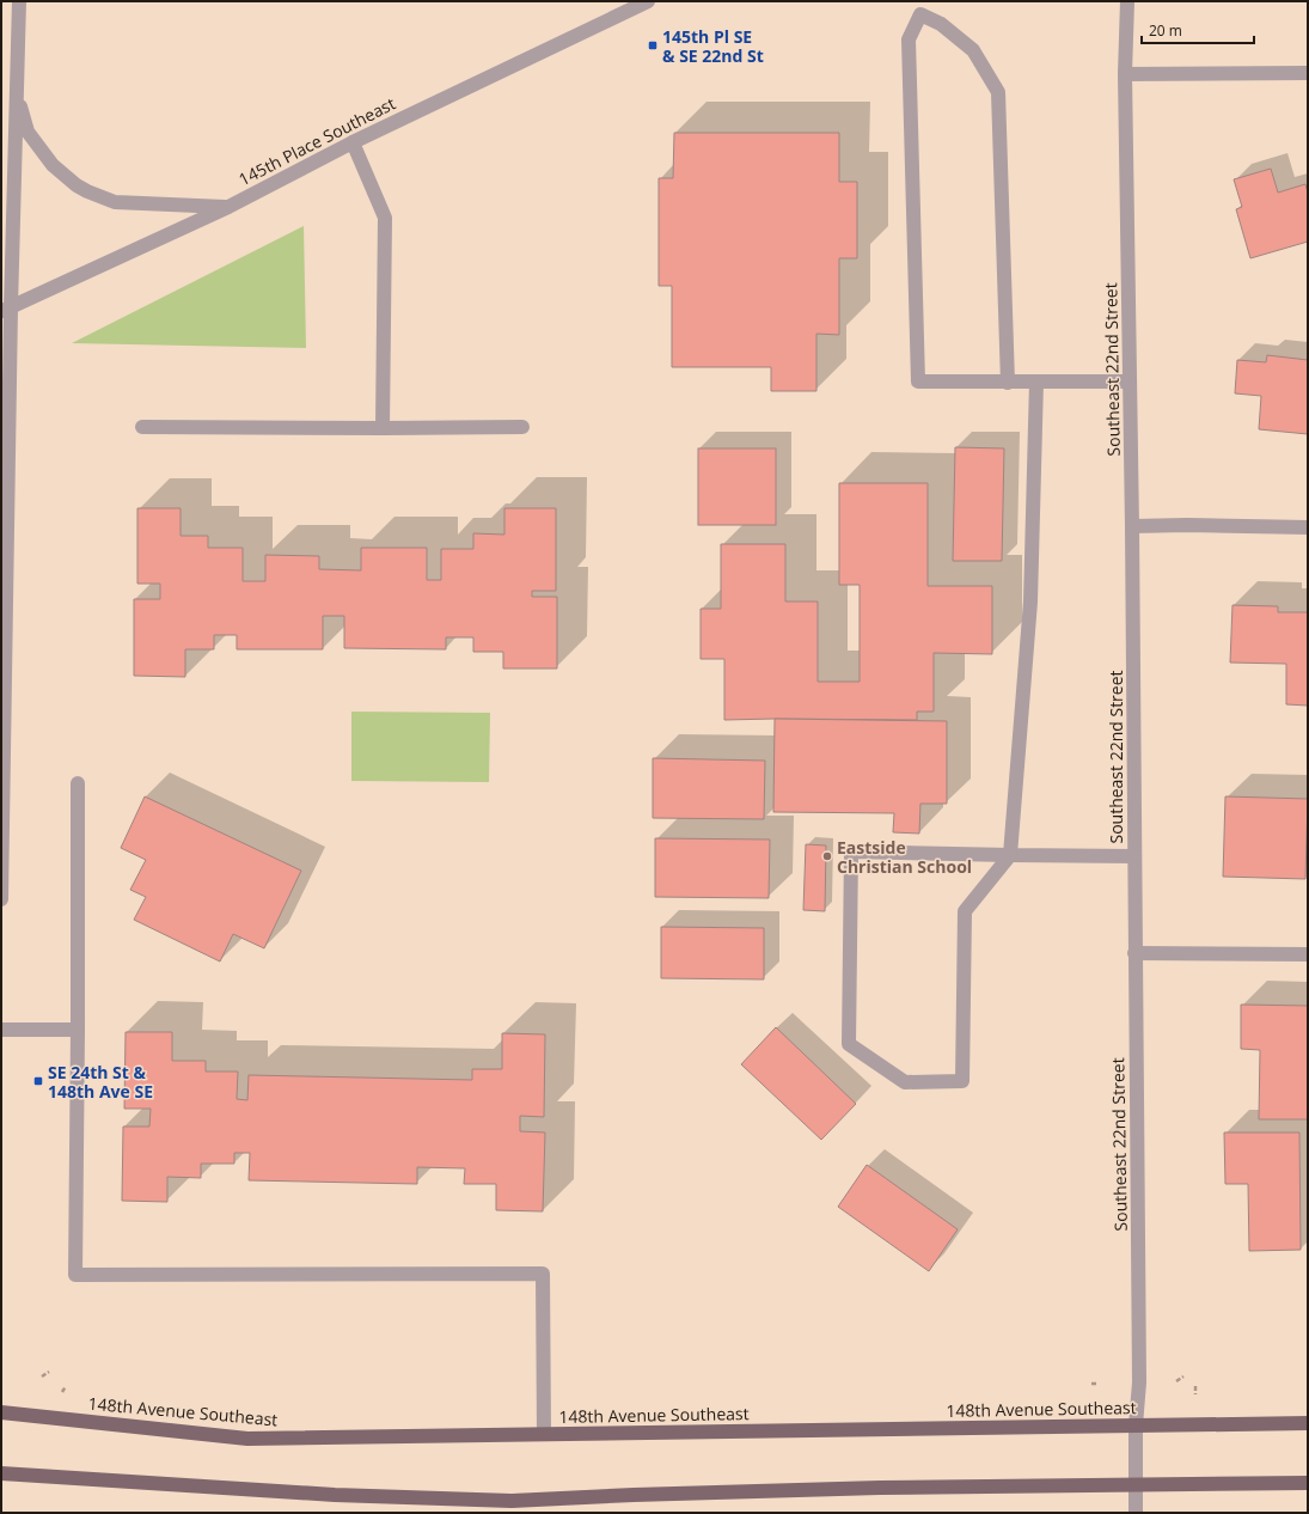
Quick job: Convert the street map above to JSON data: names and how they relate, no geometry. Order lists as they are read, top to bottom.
{
  "streets": {
    "main road": ["148th Avenue Southeast"],
    "street": ["145th Place Southeast", "Southeast 22nd Street"]
  },
  "crossings": [
    ["Southeast 22nd Street", "148th Avenue Southeast"]
  ],
  "places": {
    "transit": ["145th Pl SE & SE 22nd St", "SE 24th St & 148th Ave SE"],
    "other": ["Eastside Christian School"]
  },
  "scale_bar": "20 m"
}
